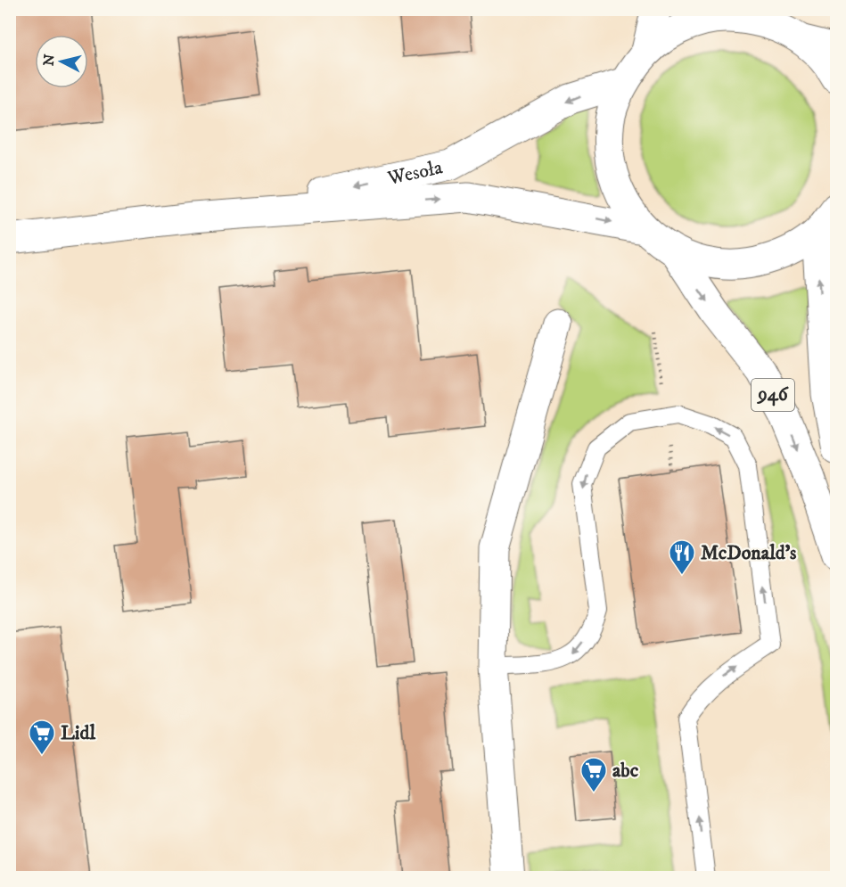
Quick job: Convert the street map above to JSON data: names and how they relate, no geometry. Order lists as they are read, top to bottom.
{
  "streets": {
    "main road": ["Wesoła", "946"]
  },
  "places": {
    "restaurant": ["McDonald's"],
    "supermarket": ["Lidl", "abc"]
  },
  "north": "left"
}
